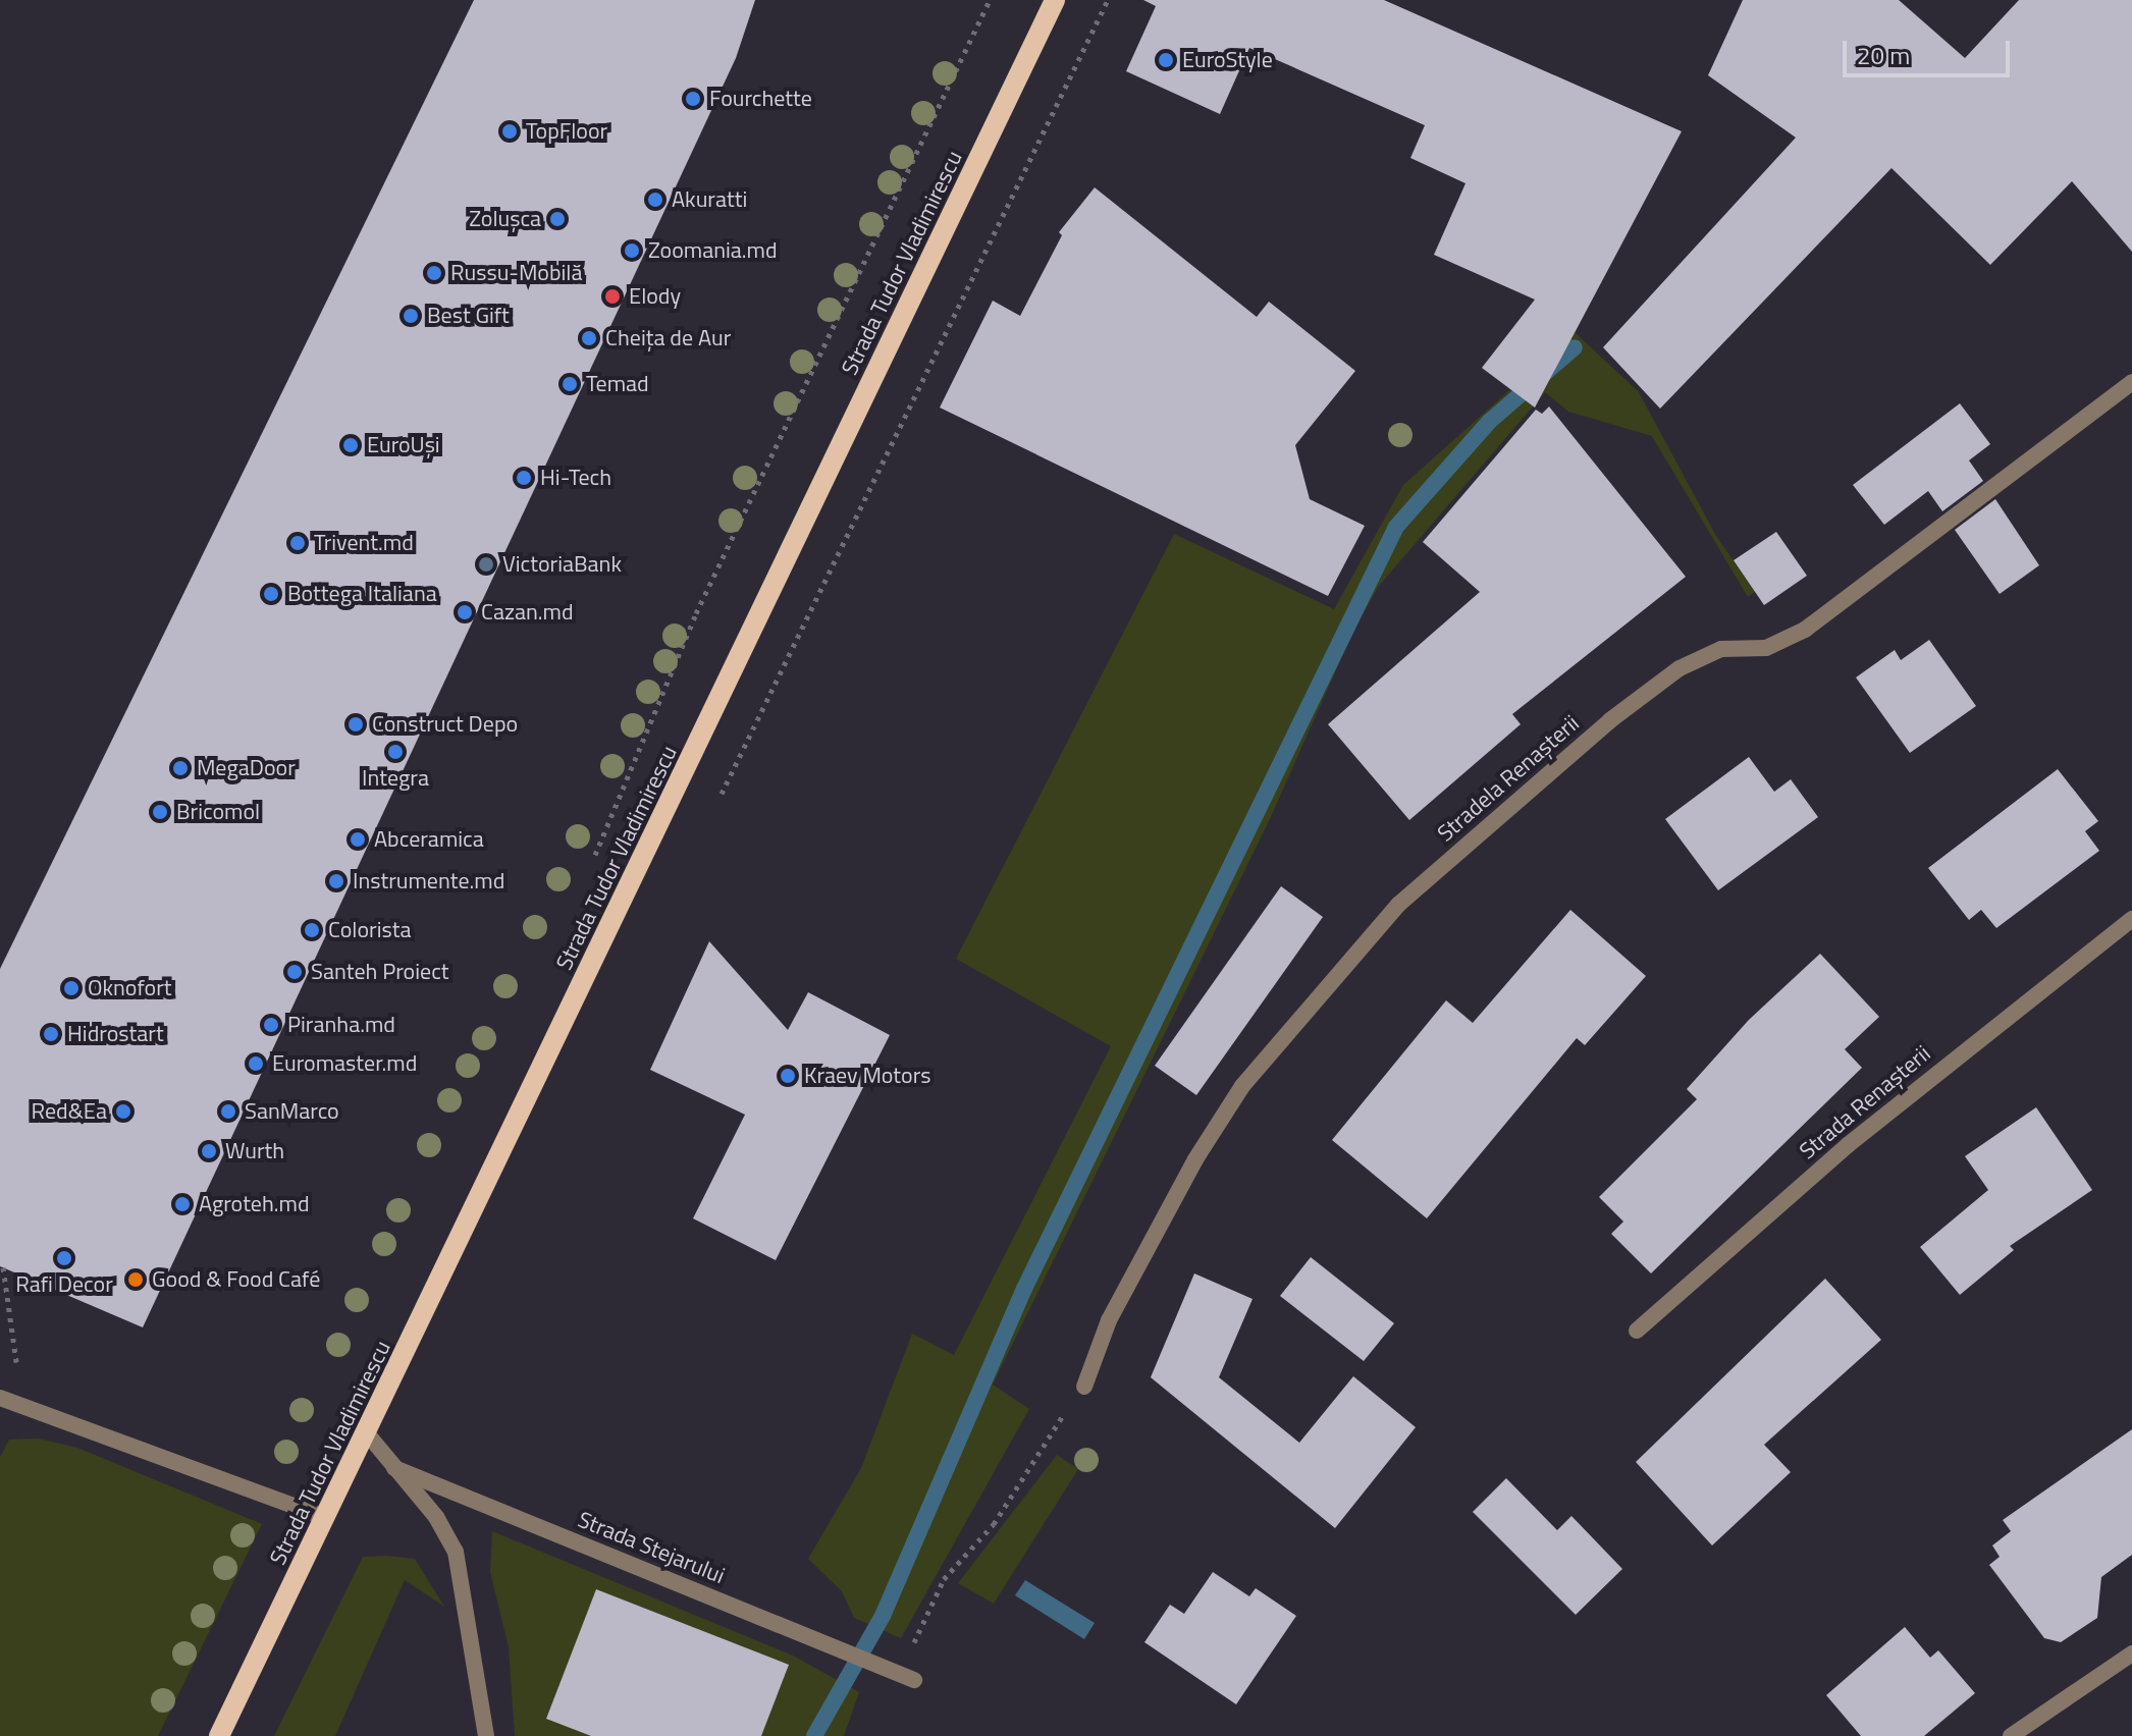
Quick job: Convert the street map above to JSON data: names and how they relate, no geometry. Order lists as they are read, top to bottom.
{
  "streets": {
    "main road": ["Strada Tudor Vladimirescu"],
    "street": ["Stradela Renașterii", "Strada Renașterii", "Strada Stejarului"]
  },
  "places": [
    "EuroStyle",
    "Fourchette",
    "TopFloor",
    "Akuratti",
    "Zolușca",
    "Zoomania.md",
    "Russu-Mobilă",
    "Elody",
    "Best Gift",
    "Cheița de Aur",
    "Temad",
    "EuroUși",
    "Hi-Tech",
    "Trivent.md",
    "VictoriaBank",
    "Bottega Italiana",
    "Cazan.md",
    "Construct Depo",
    "Integra",
    "MegaDoor",
    "Bricomol",
    "Abceramica",
    "Instrumente.md",
    "Colorista",
    "Santeh Proiect",
    "Oknofort",
    "Piranha.md",
    "Hidrostart",
    "Euromaster.md",
    "Kraev Motors",
    "Red&Ea",
    "SanMarco",
    "Wurth",
    "Agroteh.md",
    "Rafi Decor",
    "Good & Food Café"
  ],
  "scale_bar": "20 m"
}
